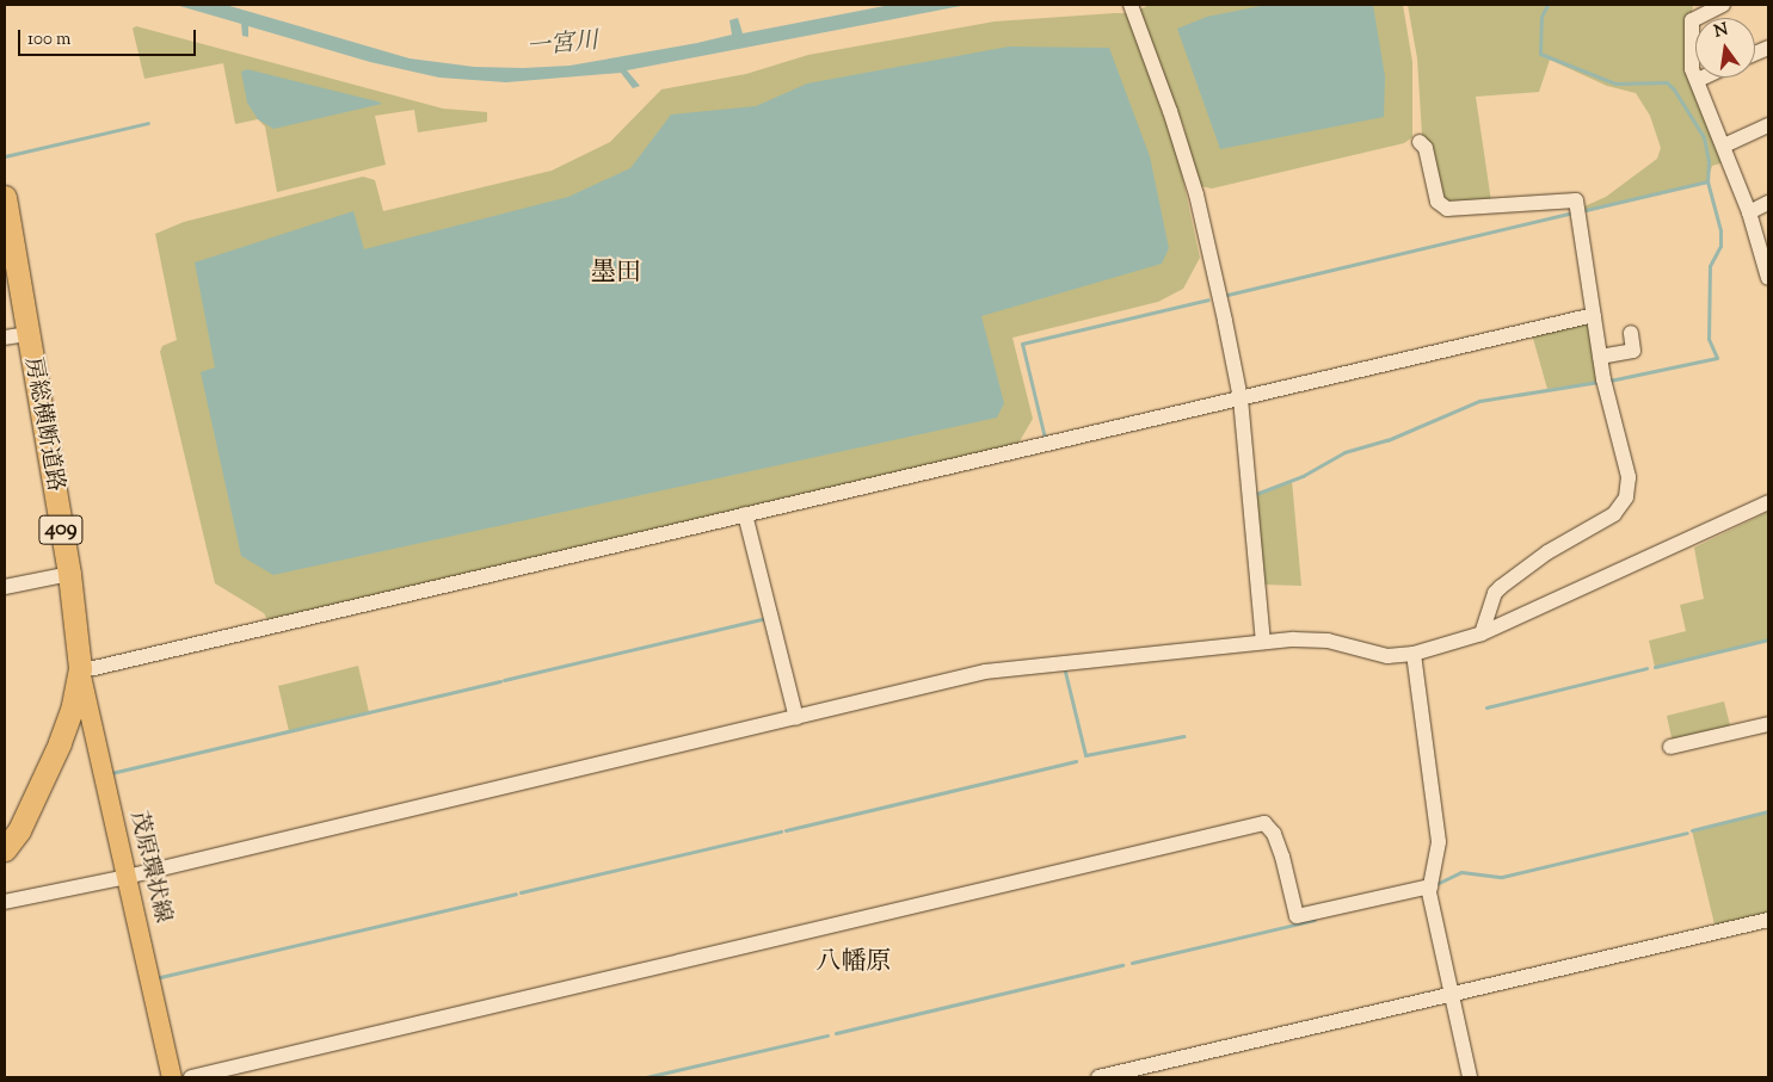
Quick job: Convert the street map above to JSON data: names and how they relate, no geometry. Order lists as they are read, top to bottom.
{
  "streets": {
    "highway": ["房総横断道路", "409"],
    "main road": ["茂原環状線"]
  },
  "crossings": [
    ["房総横断道路", "茂原環状線"]
  ],
  "districts": ["墨田", "八幡原"],
  "water": ["一宮川"],
  "scale_bar": "100 m",
  "north": "top"
}
